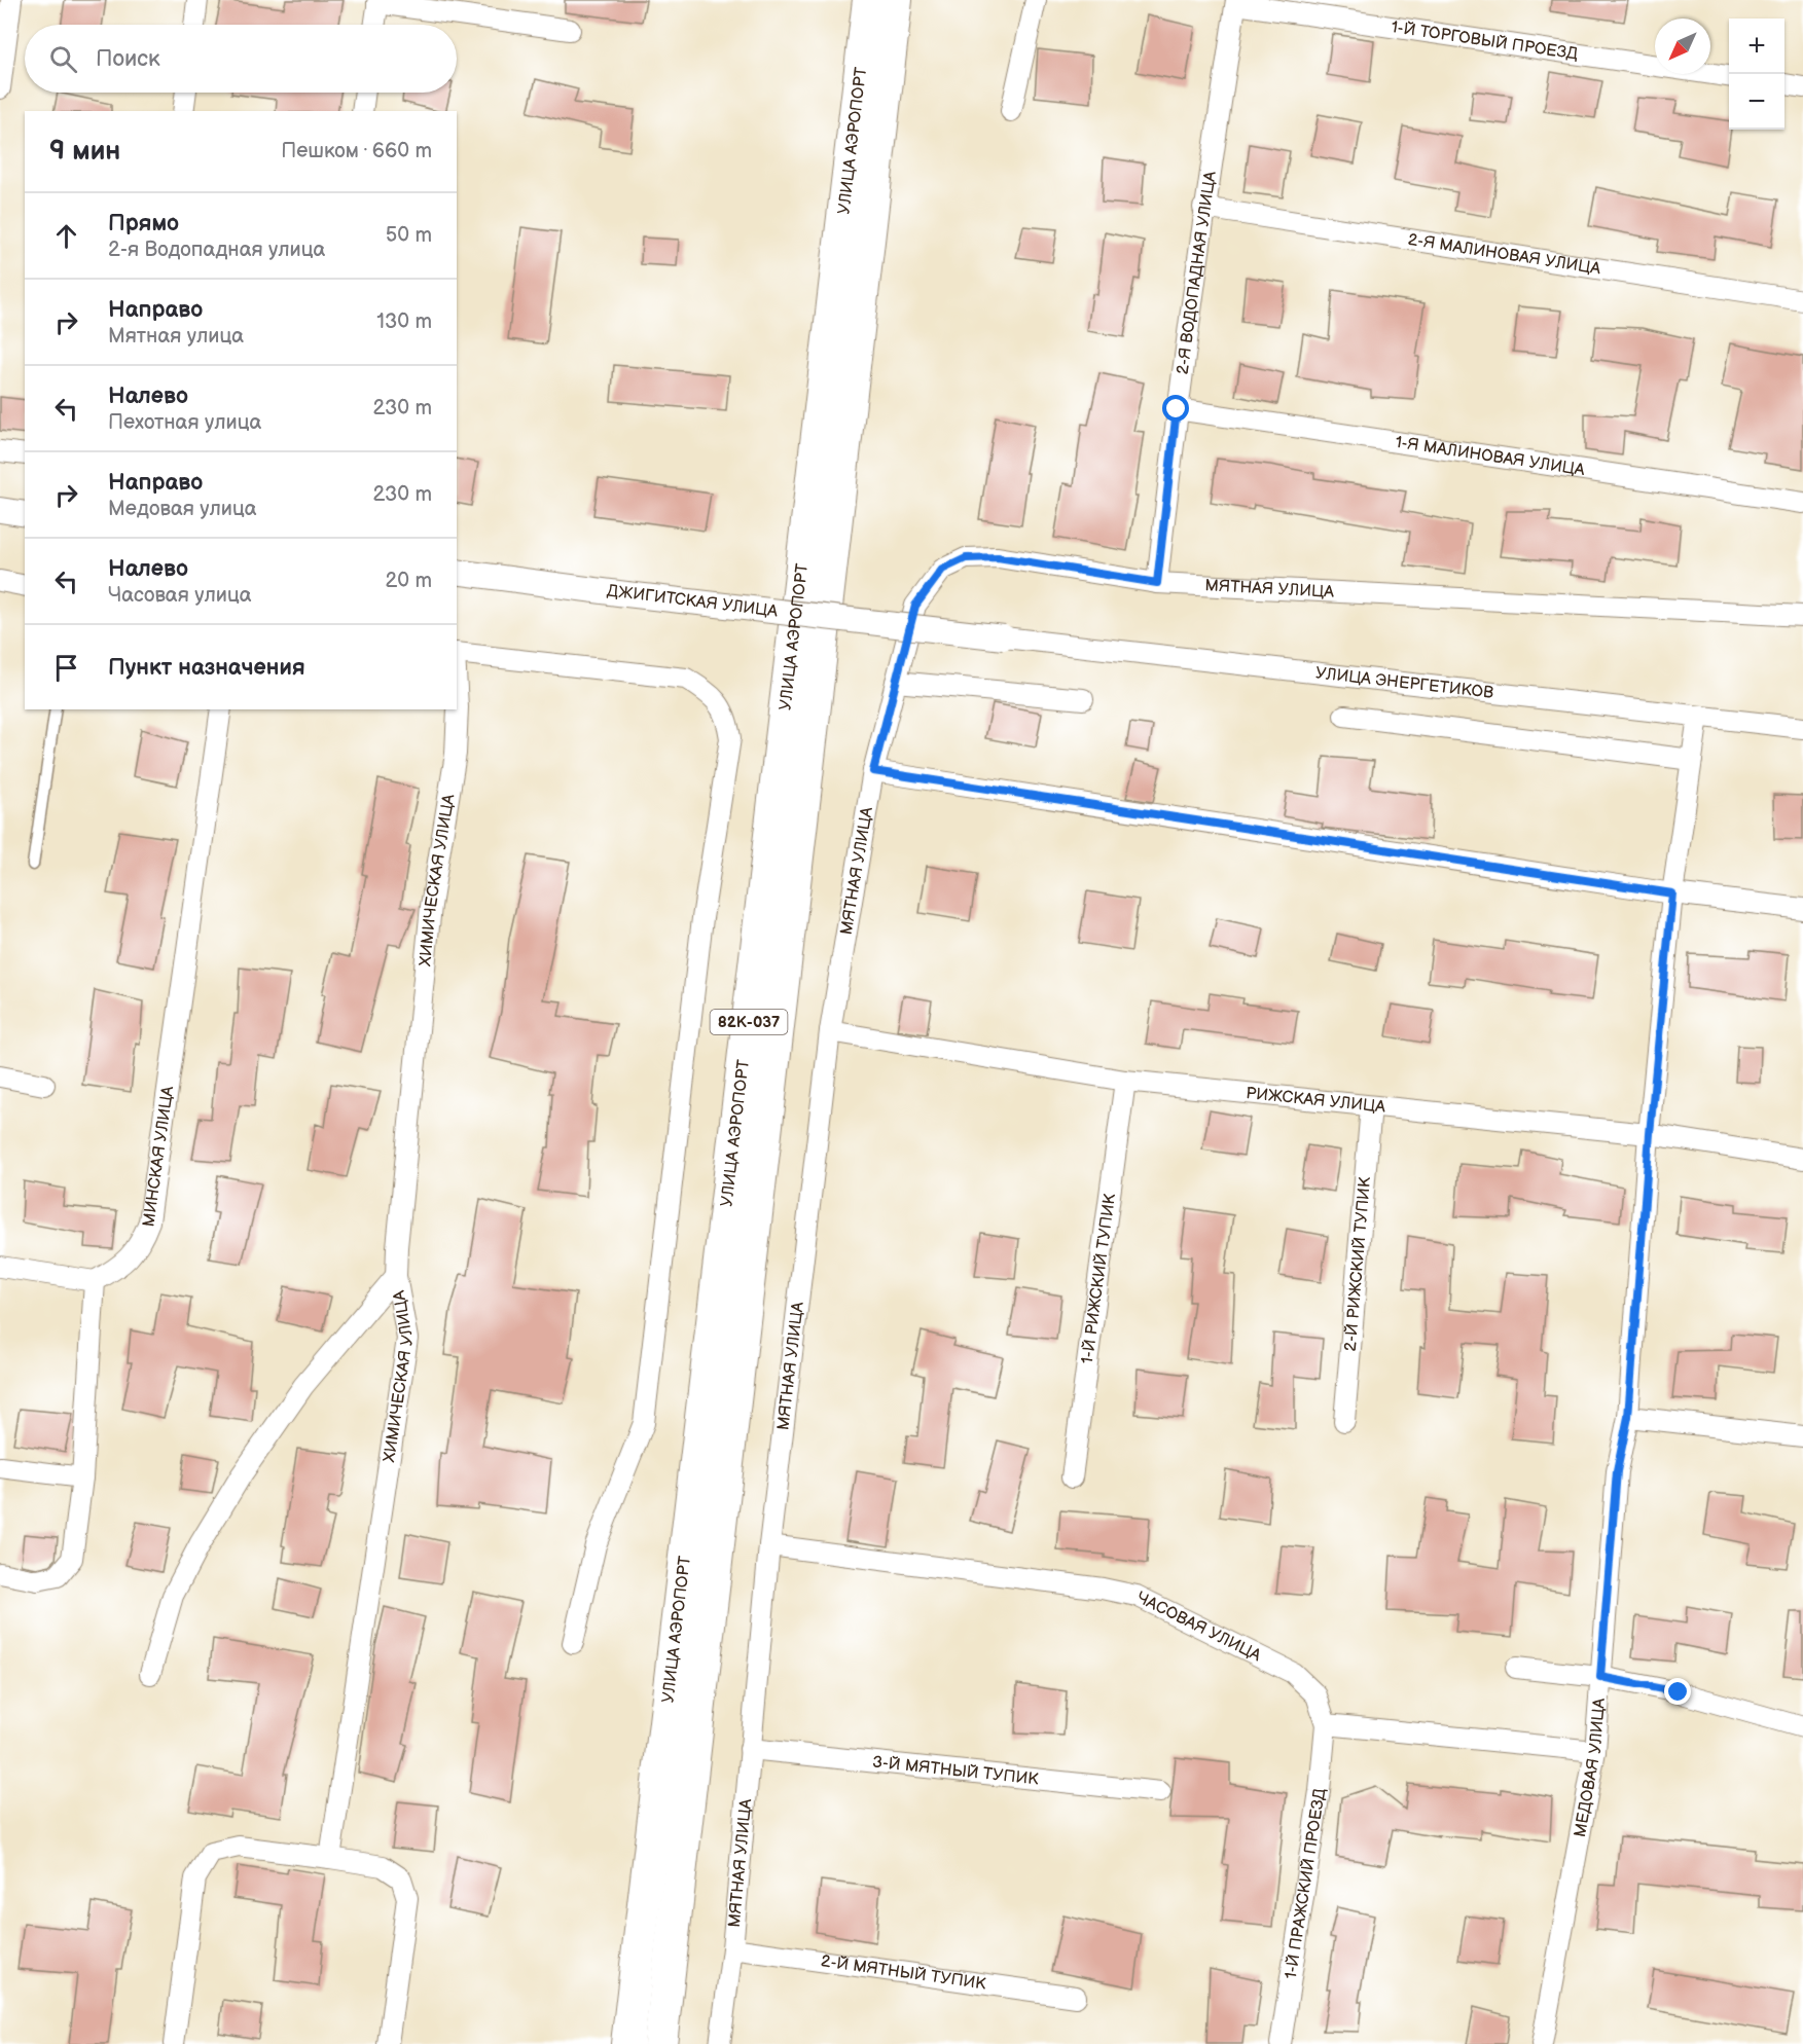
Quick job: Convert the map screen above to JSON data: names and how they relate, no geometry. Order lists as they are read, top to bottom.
{
  "streets": {
    "main road": ["УЛИЦА АЭРОПОРТ", "82К-037"],
    "street": [
      "1-Й ТОРГОВЫЙ ПРОЕЗД",
      "2-Я МАЛИНОВАЯ УЛИЦА",
      "2-Я ВОДОПАДНАЯ УЛИЦА",
      "1-Я МАЛИНОВАЯ УЛИЦА",
      "МЯТНАЯ УЛИЦА",
      "ДЖИГИТСКАЯ УЛИЦА",
      "УЛИЦА ЭНЕРГЕТИКОВ",
      "ХИМИЧЕСКАЯ УЛИЦА",
      "РИЖСКАЯ УЛИЦА",
      "МИНСКАЯ УЛИЦА",
      "2-Й РИЖСКИЙ ТУПИК",
      "1-Й РИЖСКИЙ ТУПИК",
      "ЧАСОВАЯ УЛИЦА",
      "МЕДОВАЯ УЛИЦА",
      "3-Й МЯТНЫЙ ТУПИК",
      "1-Й ПРАЖСКИЙ ПРОЕЗД",
      "2-Й МЯТНЫЙ ТУПИК"
    ]
  },
  "crossings": [
    ["1-Й ТОРГОВЫЙ ПРОЕЗД", "2-Я ВОДОПАДНАЯ УЛИЦА"],
    ["2-Я МАЛИНОВАЯ УЛИЦА", "2-Я ВОДОПАДНАЯ УЛИЦА"],
    ["2-Я ВОДОПАДНАЯ УЛИЦА", "1-Я МАЛИНОВАЯ УЛИЦА"],
    ["2-Я ВОДОПАДНАЯ УЛИЦА", "МЯТНАЯ УЛИЦА"],
    ["МЯТНАЯ УЛИЦА", "РИЖСКАЯ УЛИЦА"],
    ["МЯТНАЯ УЛИЦА", "ЧАСОВАЯ УЛИЦА"],
    ["МЯТНАЯ УЛИЦА", "3-Й МЯТНЫЙ ТУПИК"],
    ["МЯТНАЯ УЛИЦА", "2-Й МЯТНЫЙ ТУПИК"],
    ["ДЖИГИТСКАЯ УЛИЦА", "УЛИЦА ЭНЕРГЕТИКОВ"],
    ["УЛИЦА ЭНЕРГЕТИКОВ", "МЕДОВАЯ УЛИЦА"],
    ["РИЖСКАЯ УЛИЦА", "2-Й РИЖСКИЙ ТУПИК"],
    ["РИЖСКАЯ УЛИЦА", "1-Й РИЖСКИЙ ТУПИК"],
    ["РИЖСКАЯ УЛИЦА", "МЕДОВАЯ УЛИЦА"],
    ["ЧАСОВАЯ УЛИЦА", "1-Й ПРАЖСКИЙ ПРОЕЗД"]
  ],
  "north": "bottom left",
  "page": {
    "map_buttons": ["+", "−"],
    "search": "Поиск",
    "heading": ["9 мин", "Пешком · 660 m"],
    "list": [
      ["Прямо", "2-я Водопадная улица", "50 m"],
      ["Направо", "Мятная улица", "130 m"],
      ["Налево", "Пехотная улица", "230 m"],
      ["Направо", "Медовая улица", "230 m"],
      ["Налево", "Часовая улица", "20 m"],
      "Пункт назначения"
    ]
  }
}
